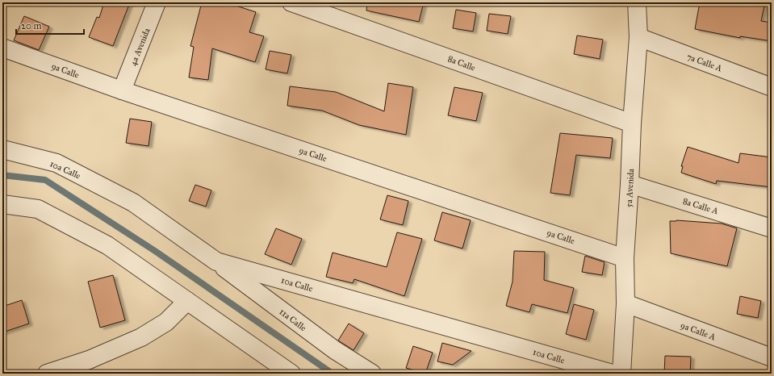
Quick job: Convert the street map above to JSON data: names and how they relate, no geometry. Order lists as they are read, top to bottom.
{
  "streets": {
    "street": [
      "4a Avenida",
      "7a Calle A",
      "8a Calle",
      "9a Calle",
      "10a Calle",
      "5a Avenida",
      "8a Calle A",
      "11a Calle",
      "9a Calle A"
    ]
  },
  "crossings": [
    ["4a Avenida", "9a Calle"],
    ["7a Calle A", "5a Avenida"],
    ["8a Calle", "5a Avenida"],
    ["9a Calle", "5a Avenida"],
    ["10a Calle", "11a Calle"],
    ["5a Avenida", "8a Calle A"],
    ["5a Avenida", "9a Calle A"]
  ],
  "scale_bar": "20 m"
}
